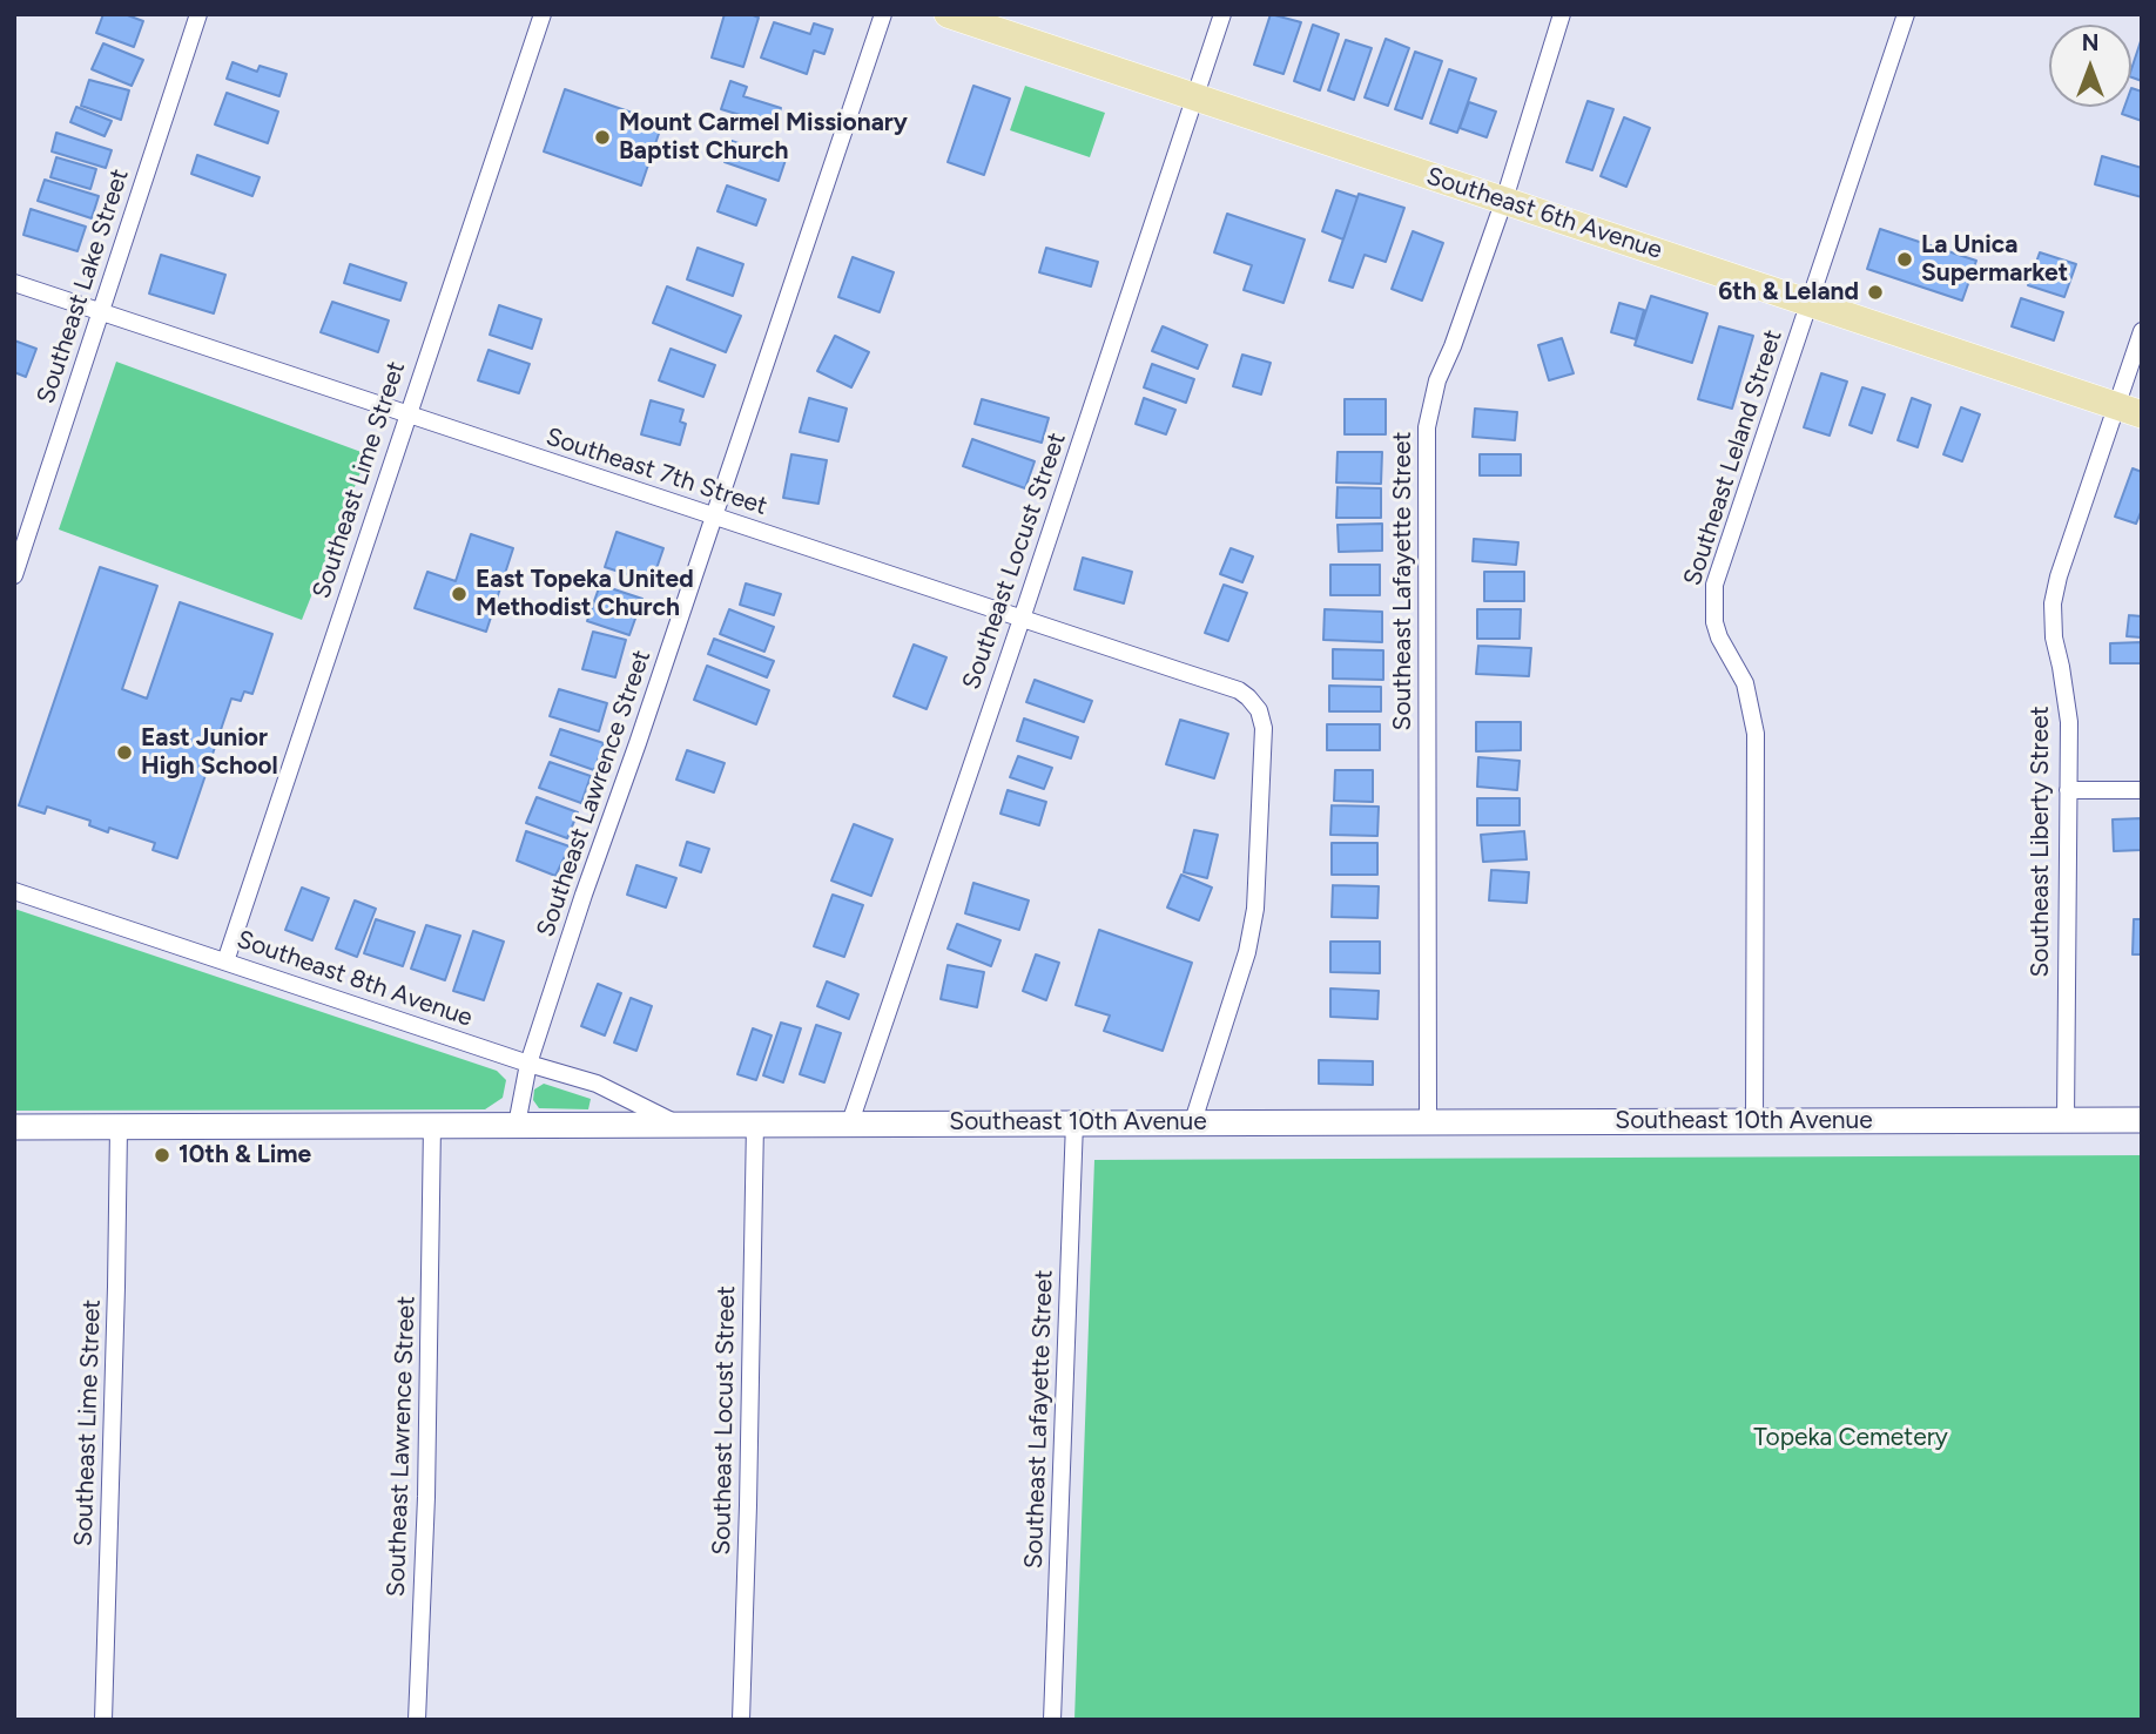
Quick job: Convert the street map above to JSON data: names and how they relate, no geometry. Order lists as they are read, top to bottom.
{
  "streets": {
    "main road": ["Southeast 6th Avenue", "Southeast 10th Avenue"],
    "street": [
      "Southeast Lake Street",
      "Southeast Leland Street",
      "Southeast 7th Street",
      "Southeast Lime Street",
      "Southeast Locust Street",
      "Southeast Lafayette Street",
      "Southeast Lawrence Street",
      "Southeast Liberty Street",
      "Southeast 8th Avenue"
    ]
  },
  "crossings": [
    ["Southeast 6th Avenue", "Southeast Leland Street"],
    ["Southeast 6th Avenue", "Southeast Locust Street"],
    ["Southeast 6th Avenue", "Southeast Lafayette Street"],
    ["Southeast 6th Avenue", "Southeast Liberty Street"],
    ["Southeast Lake Street", "Southeast 7th Street"],
    ["Southeast Leland Street", "Southeast 10th Avenue"],
    ["Southeast 7th Street", "Southeast Lime Street"],
    ["Southeast 7th Street", "Southeast Locust Street"],
    ["Southeast 7th Street", "Southeast Lawrence Street"],
    ["Southeast 7th Street", "Southeast 10th Avenue"],
    ["Southeast Lime Street", "Southeast 8th Avenue"],
    ["Southeast Lime Street", "Southeast 10th Avenue"],
    ["Southeast Locust Street", "Southeast 10th Avenue"],
    ["Southeast Lafayette Street", "Southeast 10th Avenue"],
    ["Southeast Lawrence Street", "Southeast 8th Avenue"],
    ["Southeast Lawrence Street", "Southeast 10th Avenue"],
    ["Southeast Liberty Street", "Southeast 10th Avenue"],
    ["Southeast 8th Avenue", "Southeast 10th Avenue"]
  ],
  "parks": ["Topeka Cemetery"],
  "places": [
    "Mount Carmel Missionary Baptist Church",
    "La Unica Supermarket",
    "6th & Leland",
    "East Topeka United Methodist Church",
    "East Junior High School",
    "10th & Lime"
  ],
  "north": "top"
}
